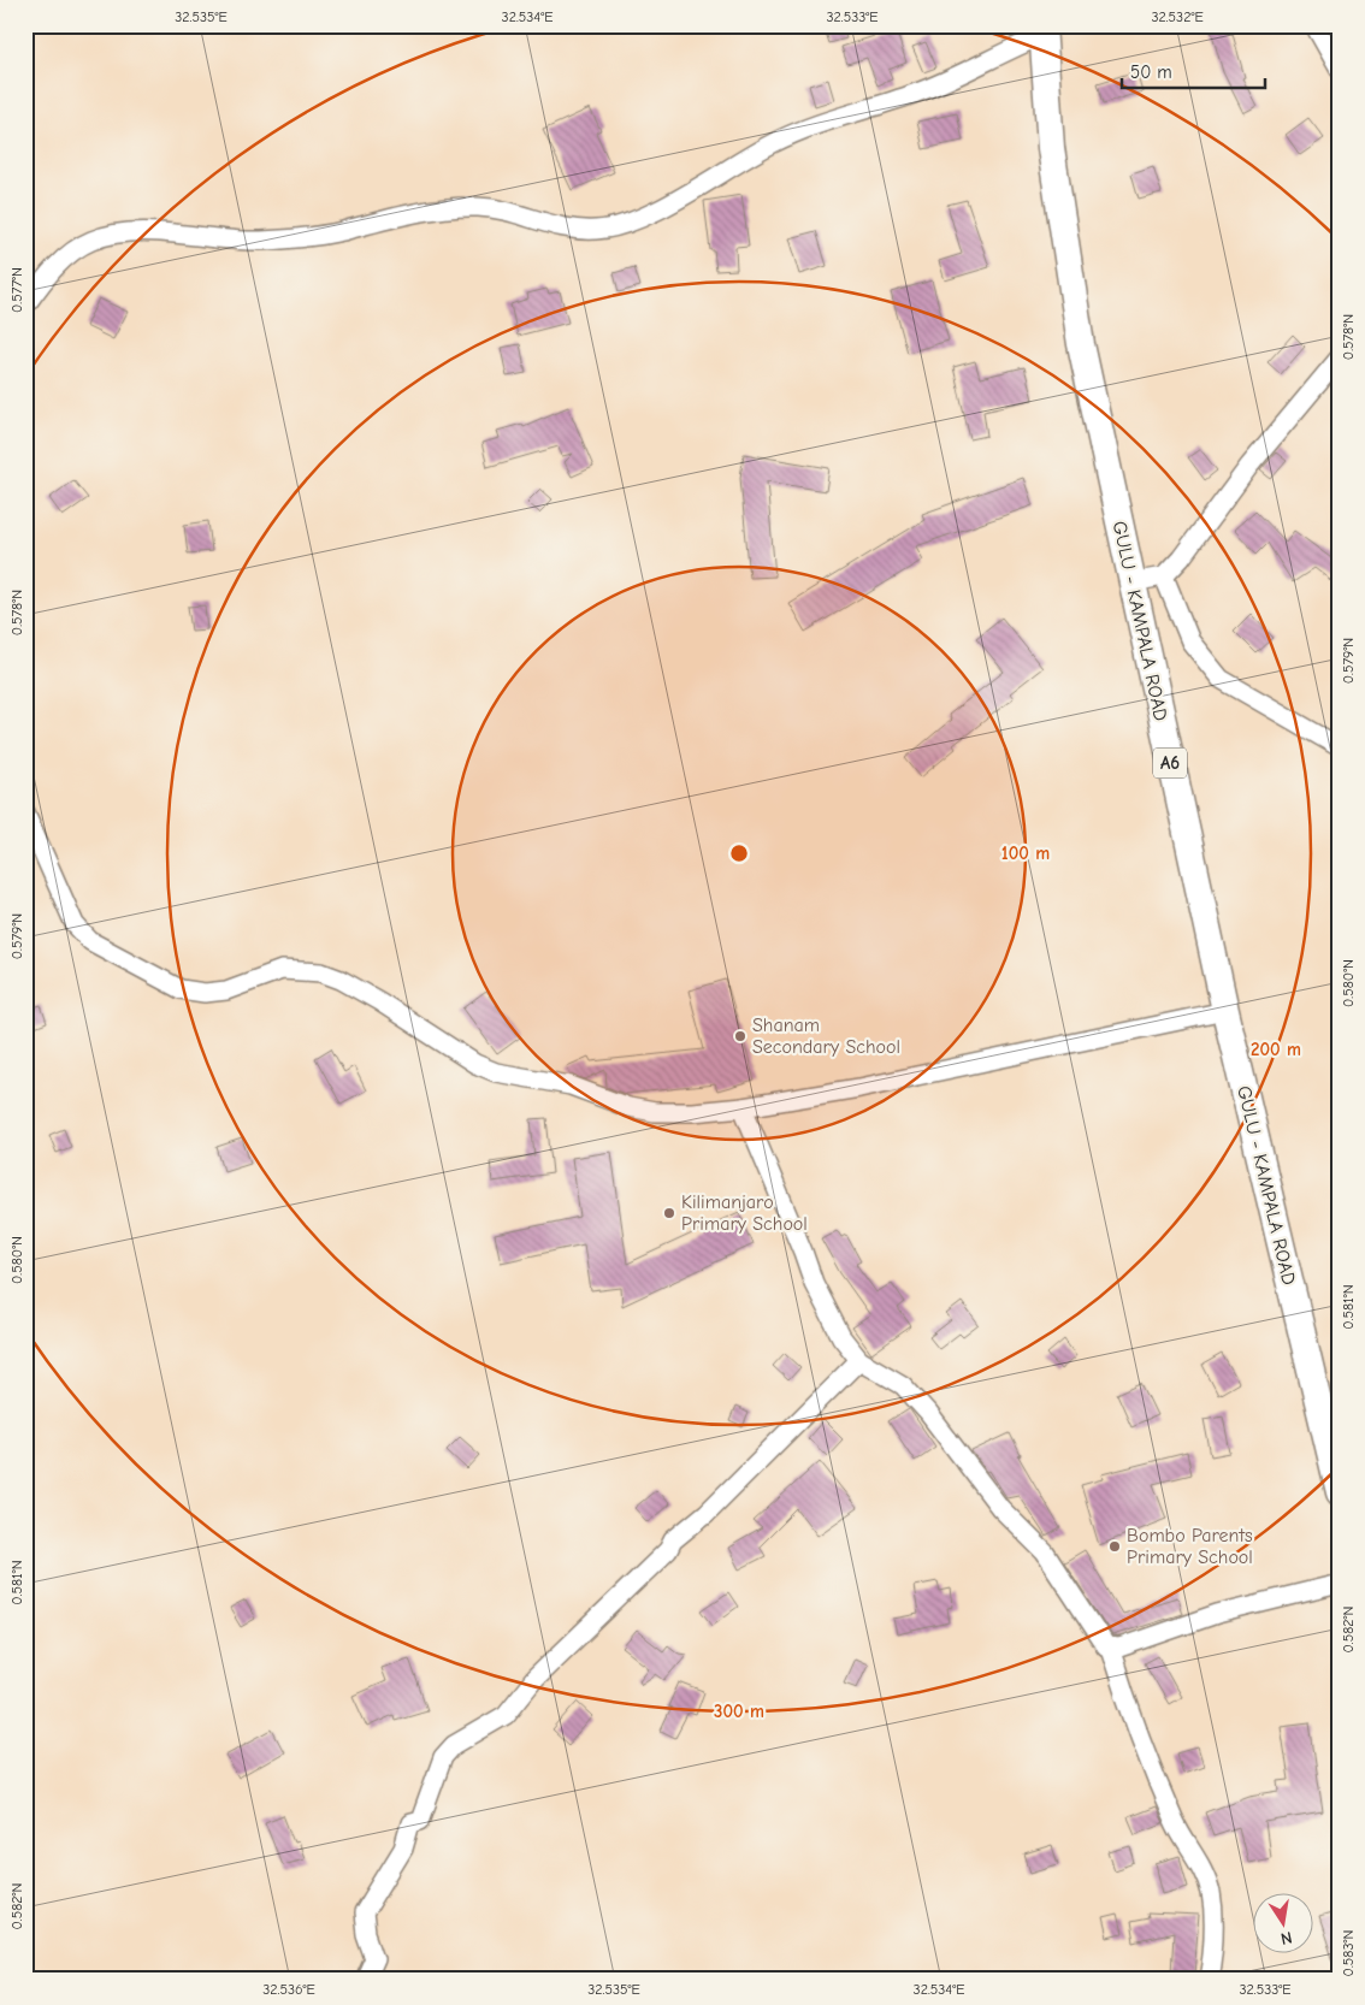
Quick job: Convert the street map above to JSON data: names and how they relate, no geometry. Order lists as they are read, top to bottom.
{
  "streets": {
    "main road": ["GULU - KAMPALA ROAD", "A6"]
  },
  "places": ["Shanam Secondary School", "Kilimanjaro Primary School", "Bombo Parents Primary School"],
  "scale_bar": "50 m",
  "north": "bottom",
  "coordinates": [
    "32.535°E",
    "32.534°E",
    "32.533°E",
    "32.532°E",
    "0.577°N",
    "0.578°N",
    "0.579°N",
    "0.580°N",
    "0.581°N",
    "0.582°N",
    "0.583°N",
    "32.536°E"
  ],
  "rings": ["100 m", "200 m", "300 m"]
}
